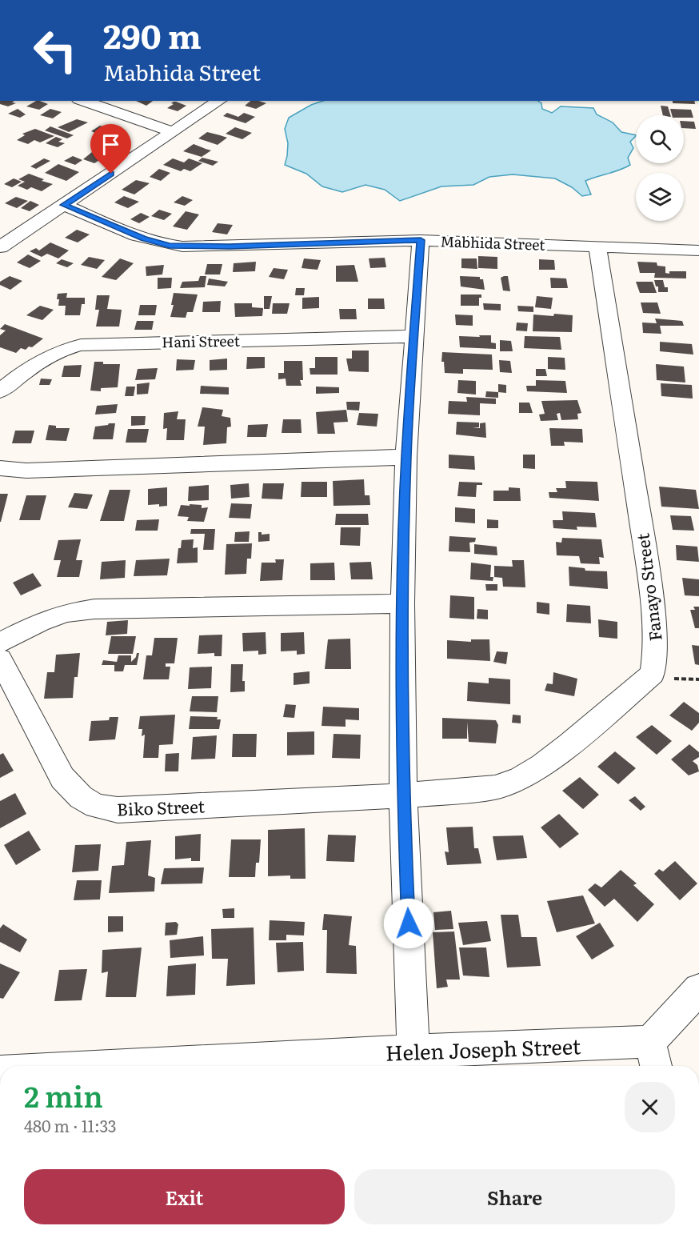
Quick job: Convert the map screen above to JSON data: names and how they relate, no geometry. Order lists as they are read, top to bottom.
{
  "streets": {
    "street": [
      "Mabhida Street",
      "Hani Street",
      "Fanayo Street",
      "Biko Street",
      "Helen Joseph Street"
    ]
  },
  "crossings": [
    ["Mabhida Street", "Fanayo Street"],
    ["Fanayo Street", "Biko Street"]
  ],
  "page": {
    "turn": ["290 m", "Mabhida Street"],
    "heading": ["2 min", "480 m · 11:33"],
    "buttons": ["Exit", "Share"]
  }
}
